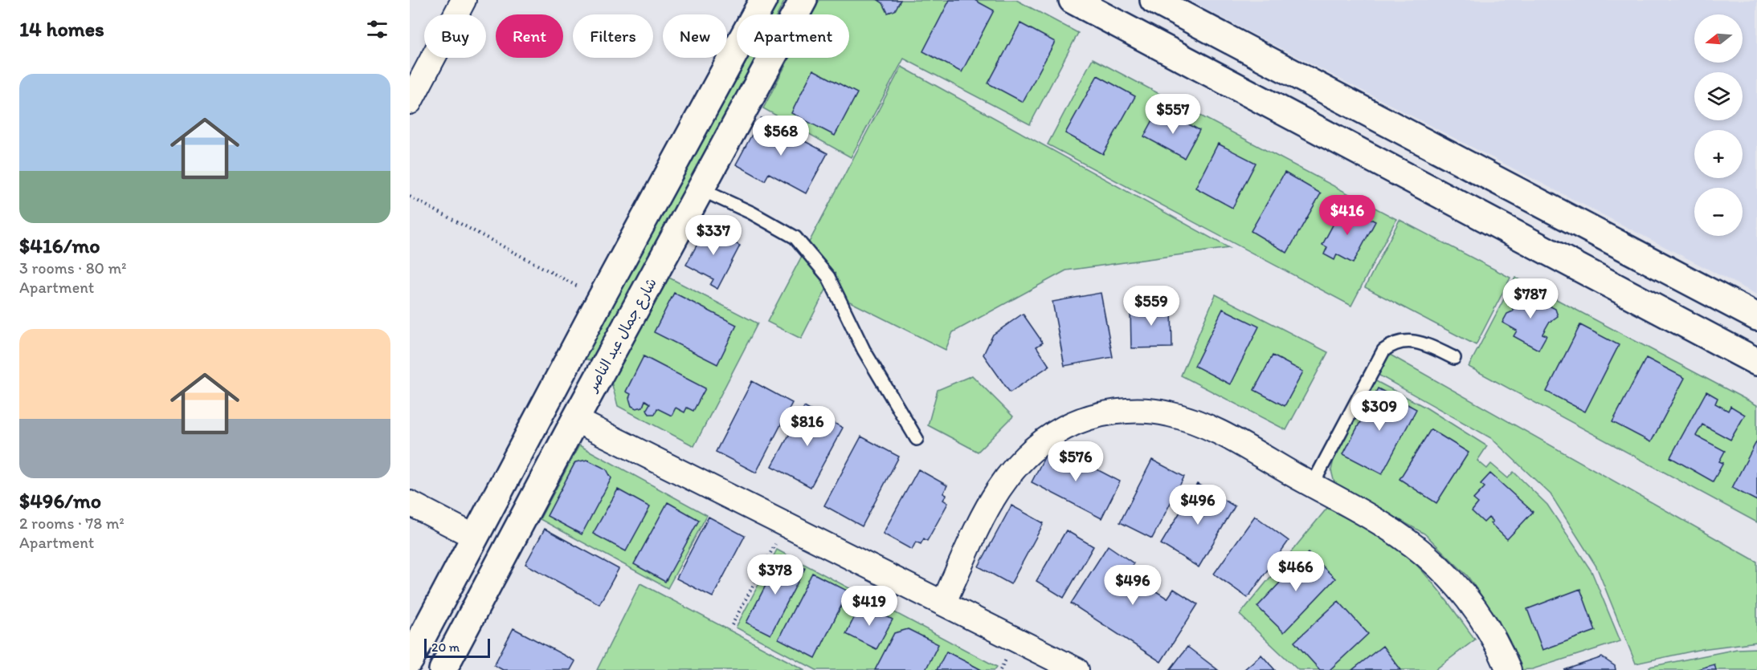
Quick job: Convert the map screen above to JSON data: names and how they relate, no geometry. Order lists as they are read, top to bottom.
{
  "streets": {
    "main road": ["شارع جمال عبد الناصر"]
  },
  "scale_bar": "20 m",
  "north": "left",
  "page": {
    "heading": "14 homes",
    "map_buttons": ["+", "−"],
    "chip": [
      "Buy",
      "Rent",
      "Filters",
      "New",
      "Apartment"
    ],
    "list": [
      {
        "name": "$416/mo",
        "note": "3 rooms · 80 m² · Apartment"
      },
      {
        "name": "$496/mo",
        "note": "2 rooms · 78 m² · Apartment"
      }
    ],
    "price": [
      "$557",
      "$568",
      "$416",
      "$337",
      "$787",
      "$559",
      "$309",
      "$816",
      "$576",
      "$496",
      "$466",
      "$378",
      "$496",
      "$419"
    ],
    "scale": "20 m"
  }
}
